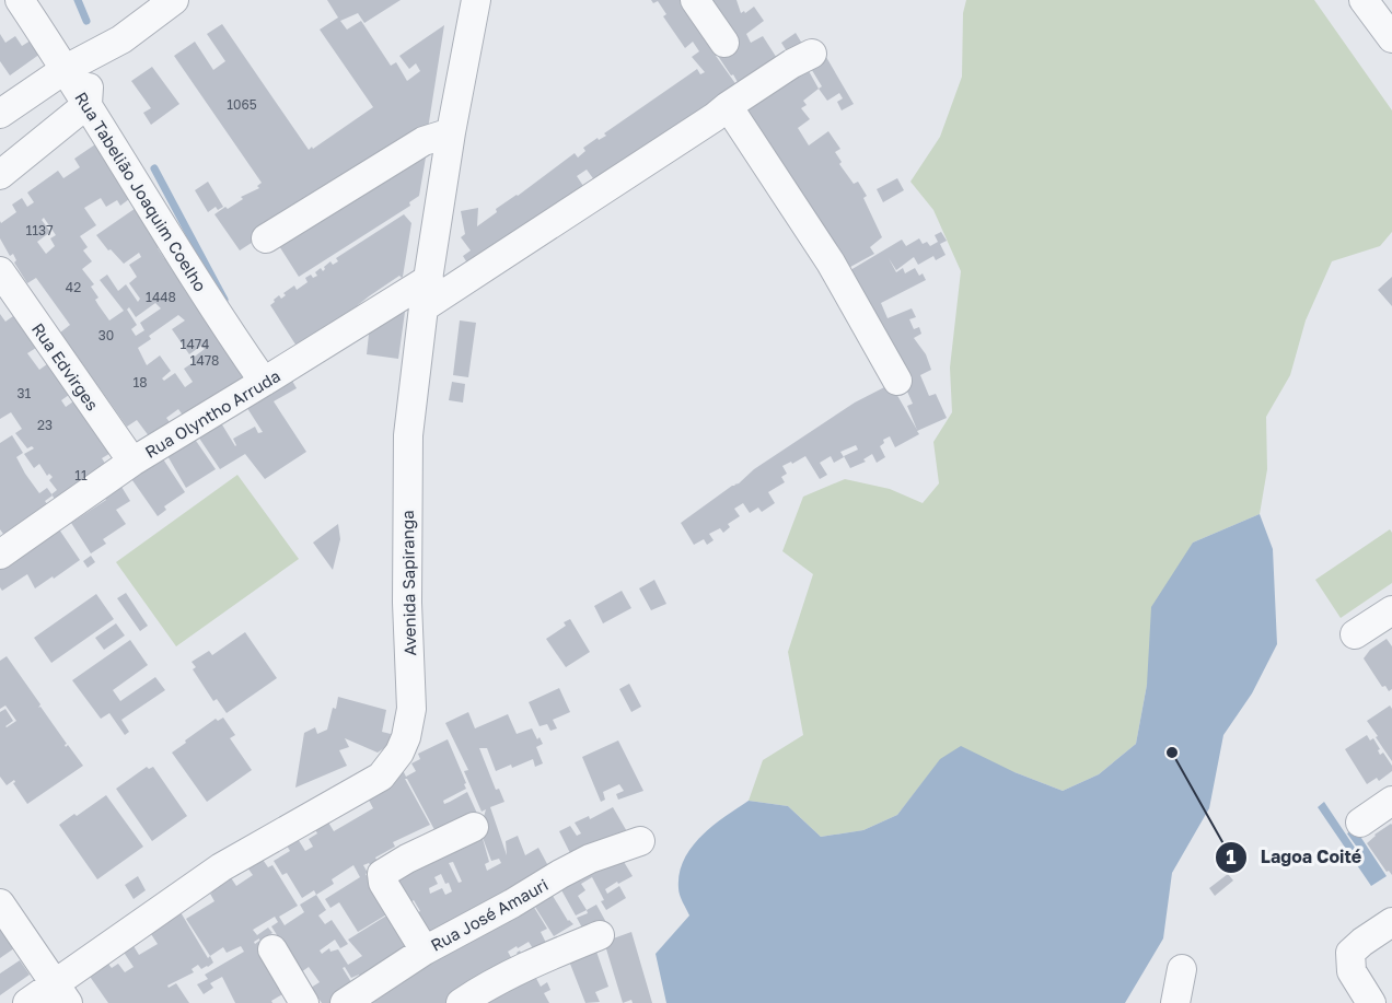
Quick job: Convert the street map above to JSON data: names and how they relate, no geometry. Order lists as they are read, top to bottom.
{
  "streets": {
    "street": [
      "Rua Tabelião Joaquim Coelho",
      "Rua Edvirges",
      "Rua Olyntho Arruda",
      "Avenida Sapiranga",
      "Rua José Amauri"
    ]
  },
  "crossings": [
    ["Rua Tabelião Joaquim Coelho", "Rua Olyntho Arruda"],
    ["Rua Edvirges", "Rua Olyntho Arruda"],
    ["Rua Olyntho Arruda", "Avenida Sapiranga"]
  ],
  "places": ["Lagoa Coité"],
  "house_numbers": [
    "1065",
    "1137",
    "42",
    "1448",
    "30",
    "1474",
    "1478",
    "18",
    "31",
    "23",
    "11"
  ]
}
